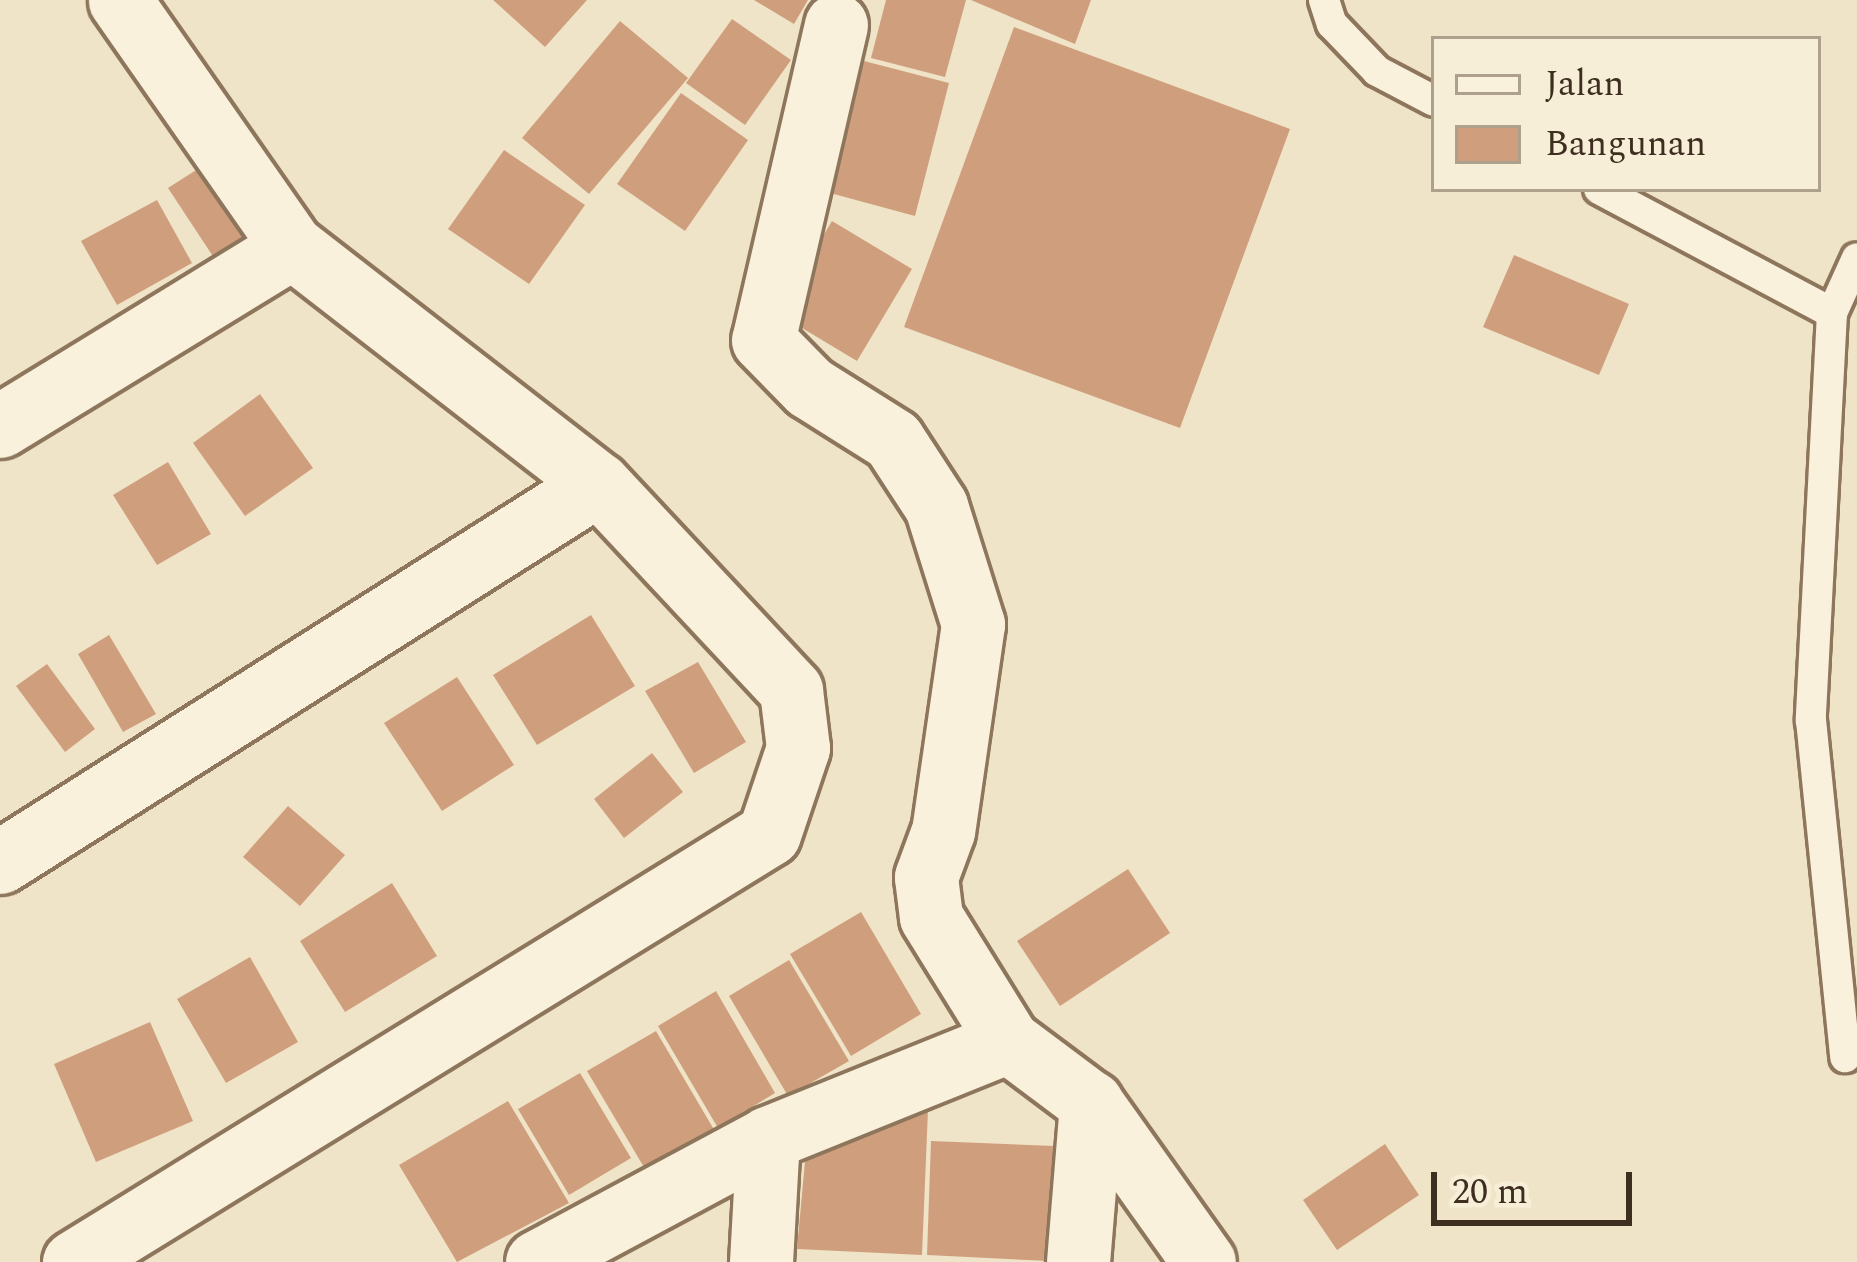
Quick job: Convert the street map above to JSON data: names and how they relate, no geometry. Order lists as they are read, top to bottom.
{
  "legend": ["Jalan", "Bangunan"],
  "scale_bar": "20 m"
}
